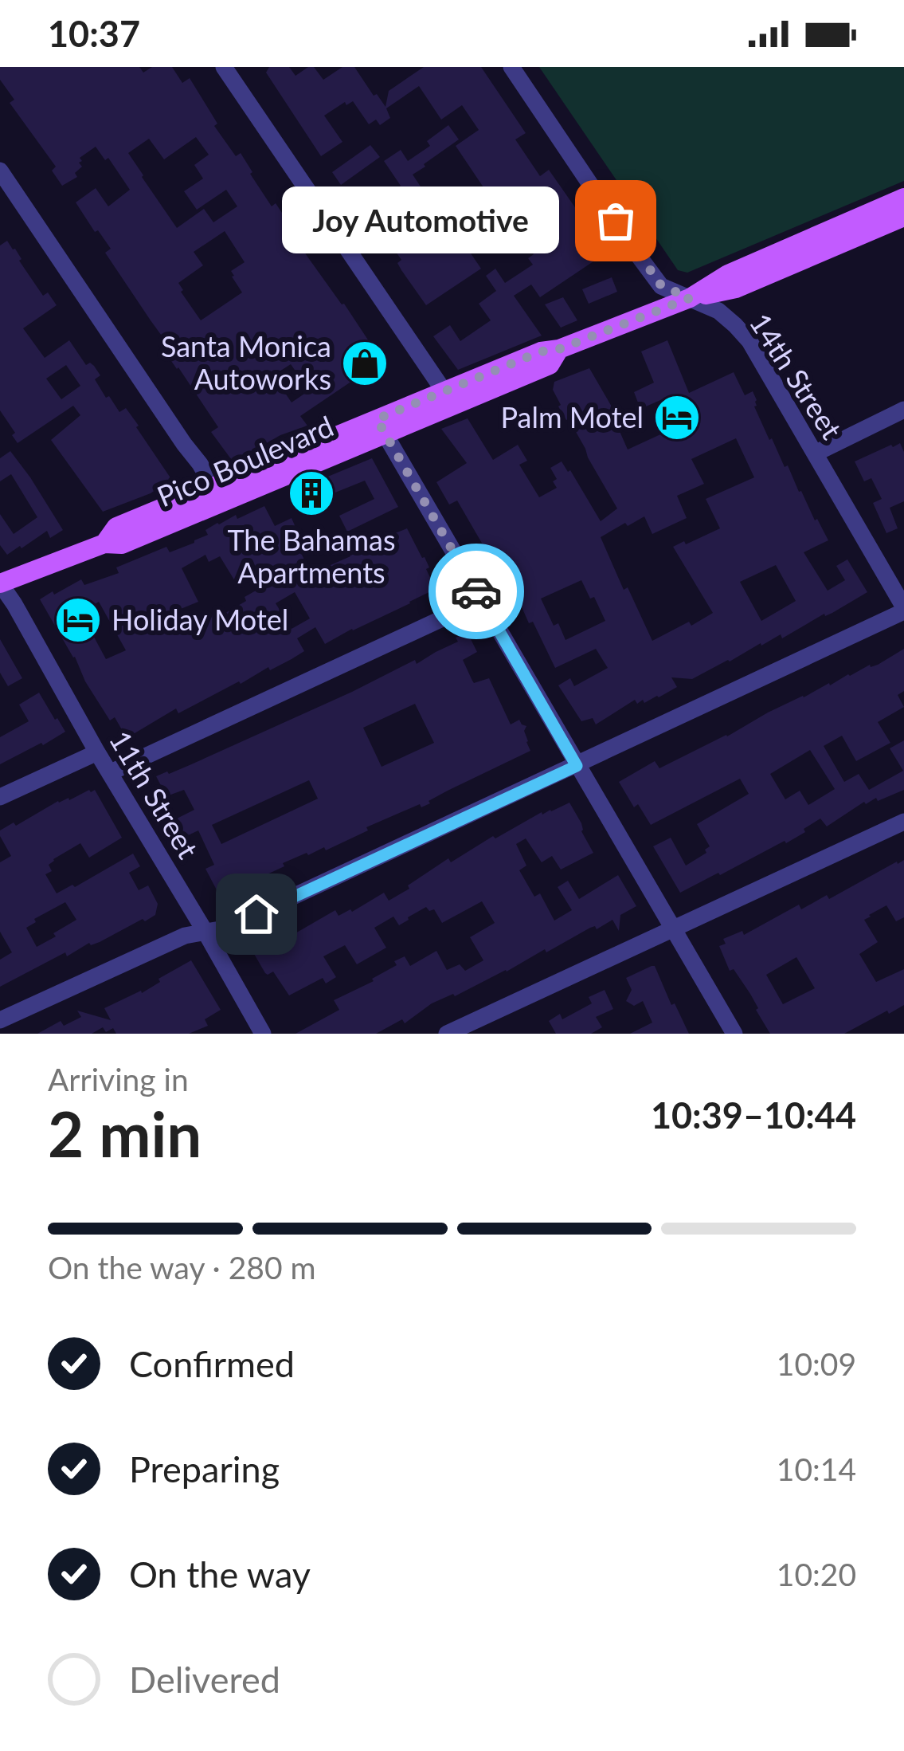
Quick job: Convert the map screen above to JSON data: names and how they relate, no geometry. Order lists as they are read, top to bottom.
{
  "streets": {
    "main road": ["Pico Boulevard"],
    "street": ["14th Street", "11th Street"]
  },
  "crossings": [
    ["14th Street", "Pico Boulevard"],
    ["Pico Boulevard", "11th Street"]
  ],
  "places": {
    "other": ["Joy Automotive"],
    "shop": ["Santa Monica Autoworks"],
    "hotel": ["Palm Motel", "Holiday Motel"],
    "building": ["The Bahamas Apartments"]
  },
  "page": {
    "status": "10:37",
    "bubble": "Joy Automotive",
    "heading": ["2 min", "Arriving in", "10:39–10:44"],
    "bar": "On the way · 280 m",
    "list": [
      ["Confirmed", "10:09"],
      ["Preparing", "10:14"],
      ["On the way", "10:20"],
      "Delivered"
    ]
  }
}
